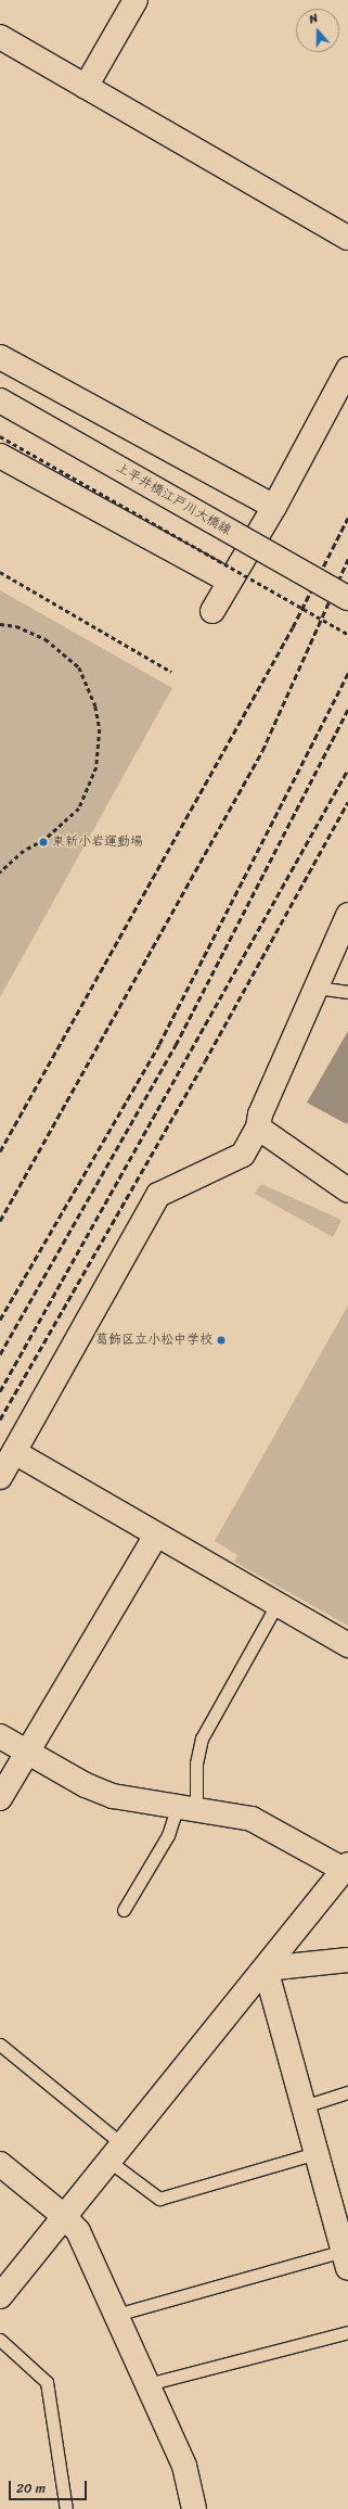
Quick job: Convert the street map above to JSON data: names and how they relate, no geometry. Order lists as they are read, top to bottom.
{
  "streets": {
    "street": ["上平井橋江戸川大橋線"]
  },
  "places": ["東新小岩運動場", "葛飾区立小松中学校"],
  "scale_bar": "20 m",
  "north": "top"
}
